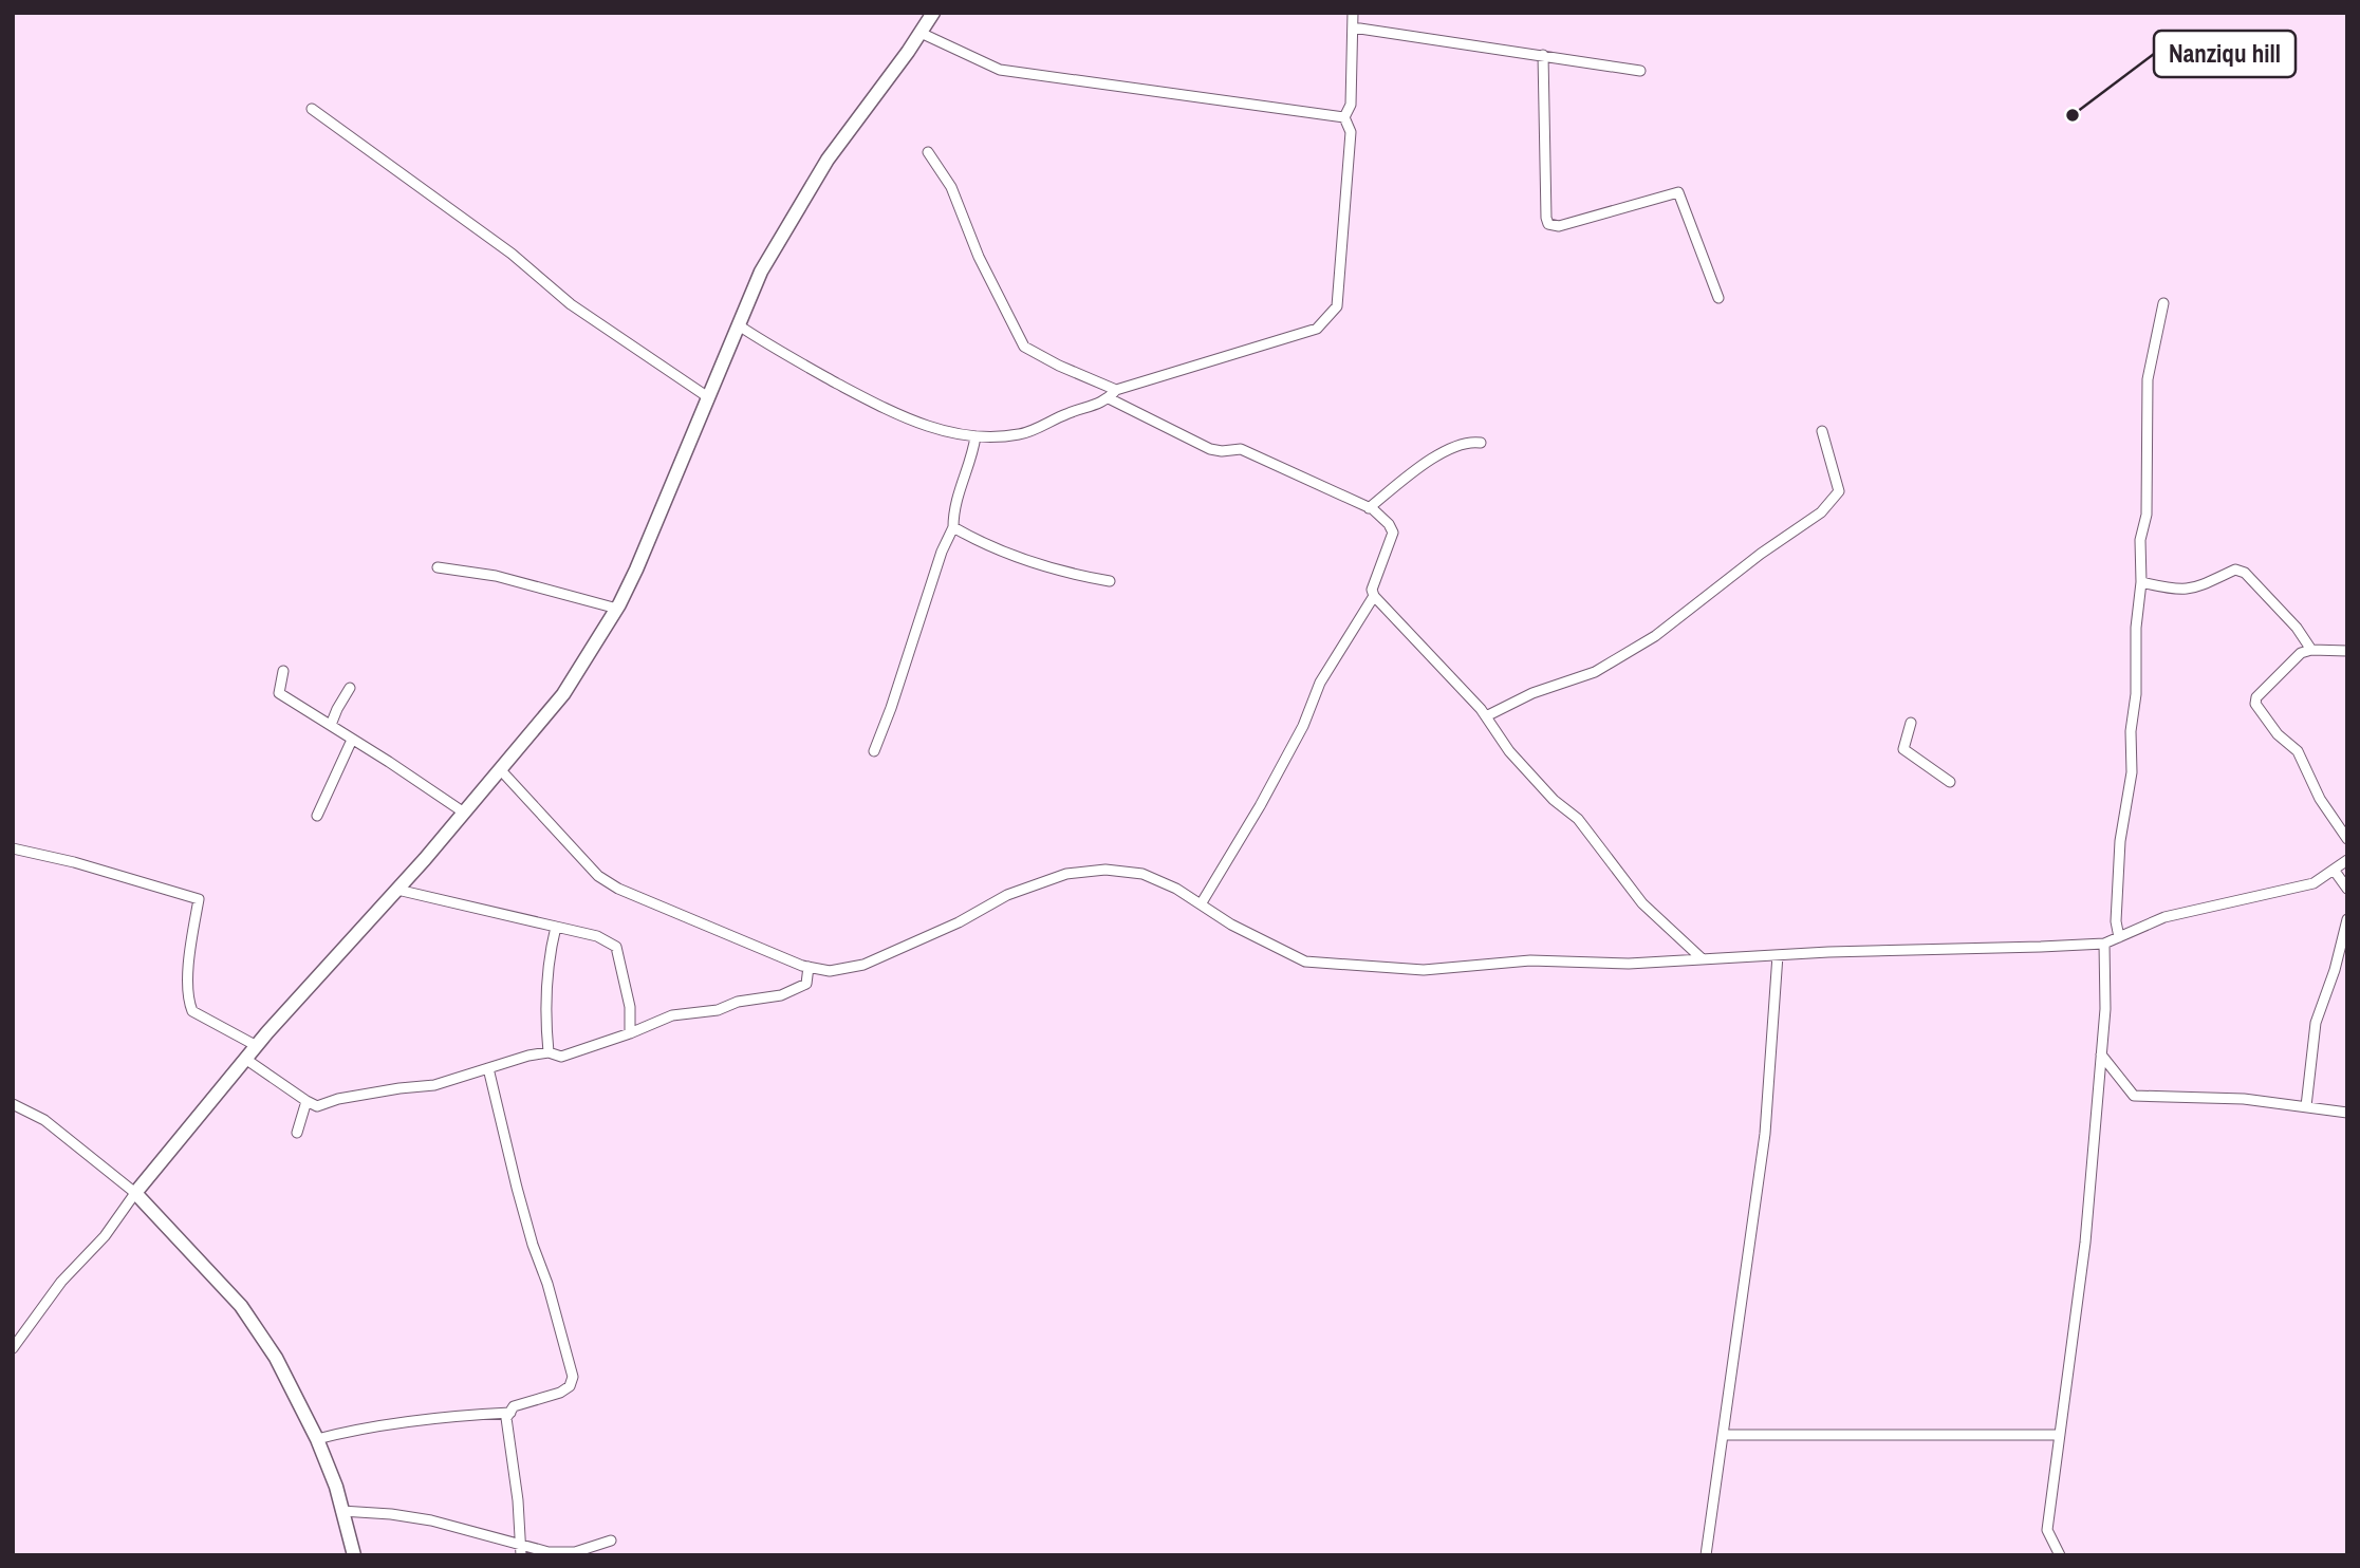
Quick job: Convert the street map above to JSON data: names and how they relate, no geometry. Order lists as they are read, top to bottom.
{
  "places": ["Nanziqu hill"]
}
